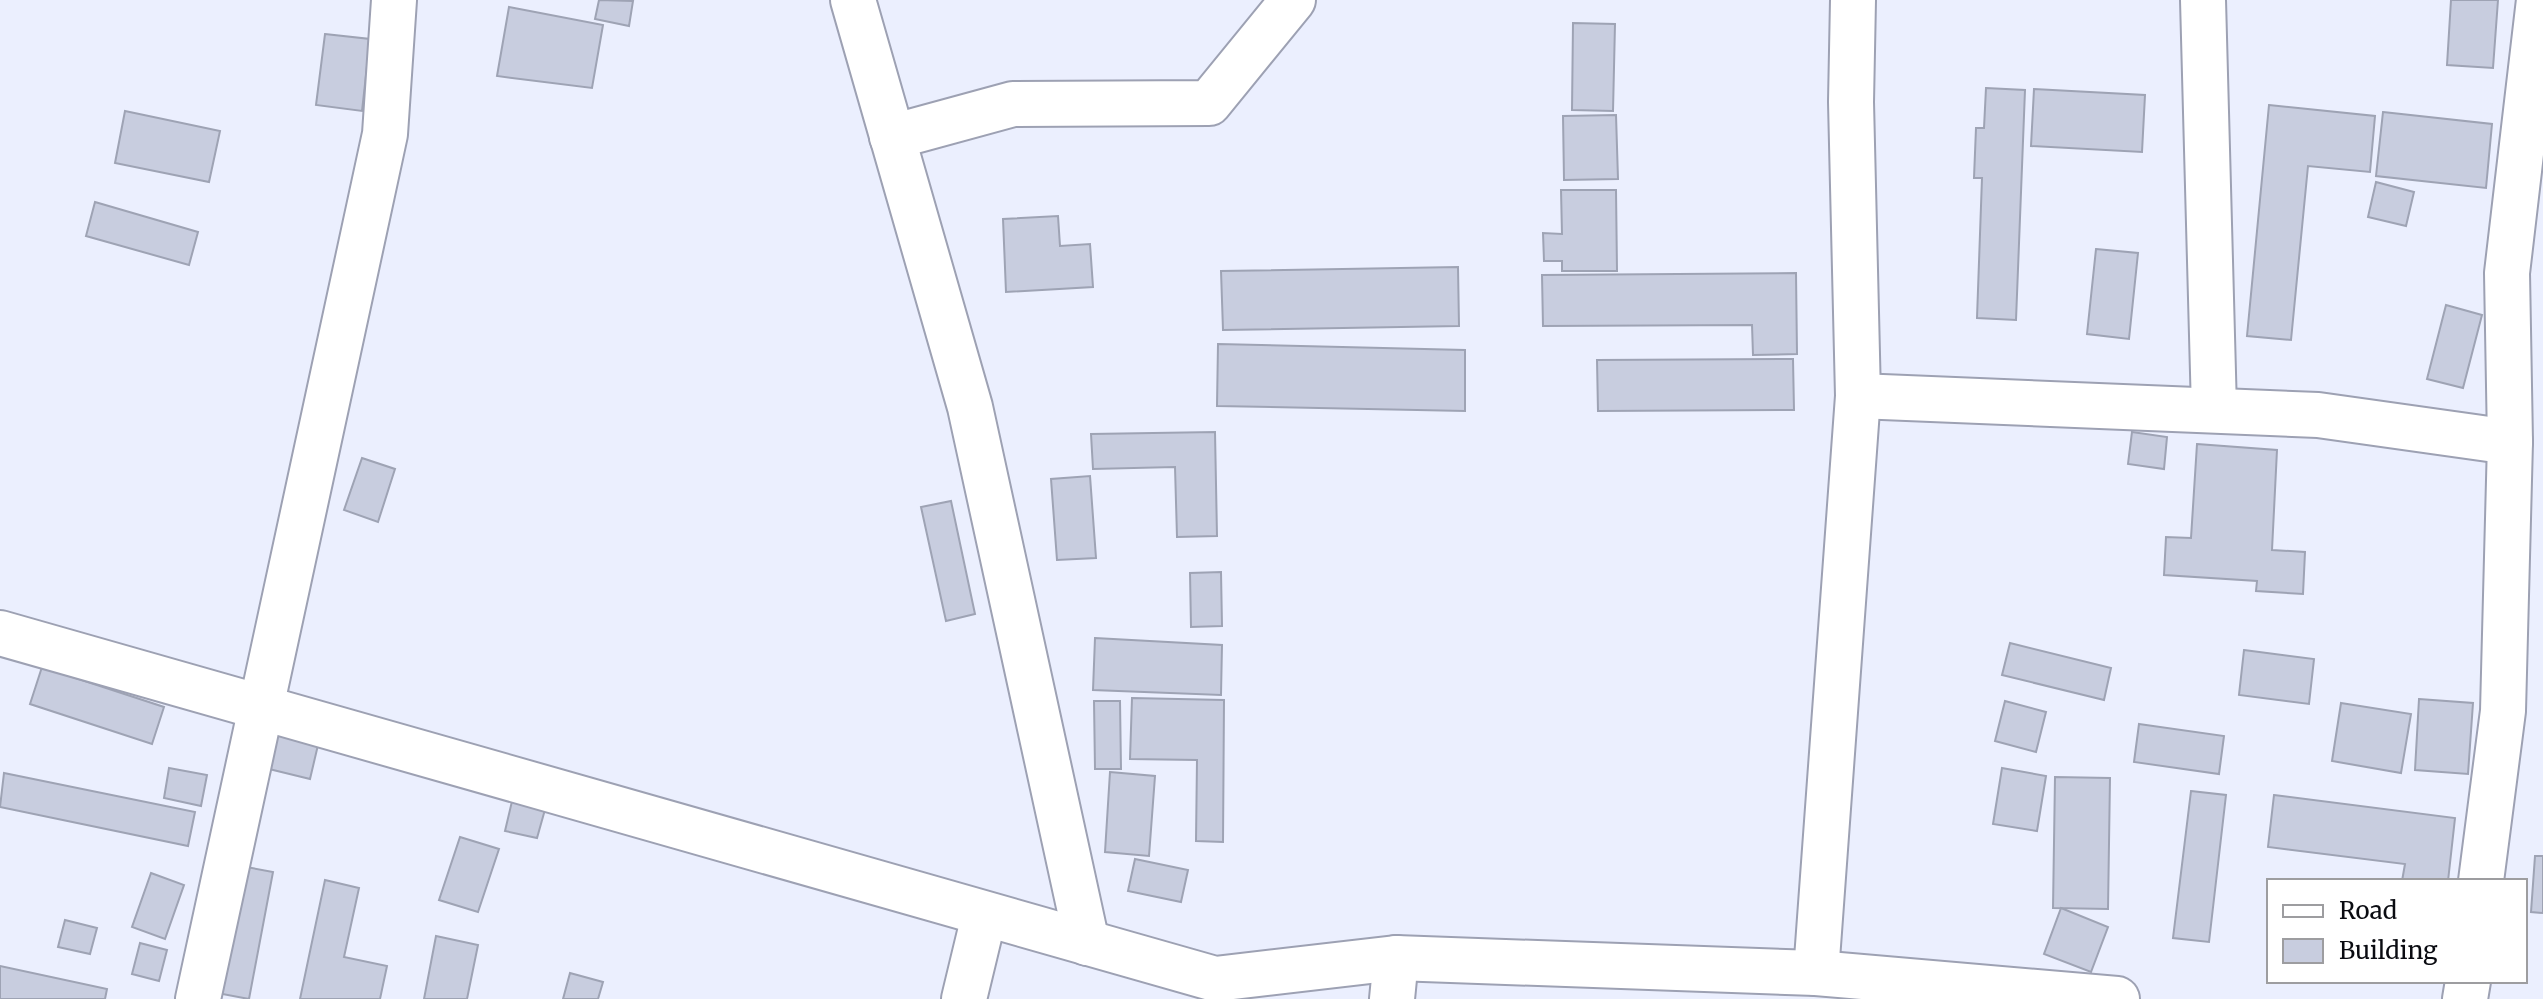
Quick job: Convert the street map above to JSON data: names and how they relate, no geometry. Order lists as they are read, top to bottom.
{
  "legend": ["Road", "Building"]
}
